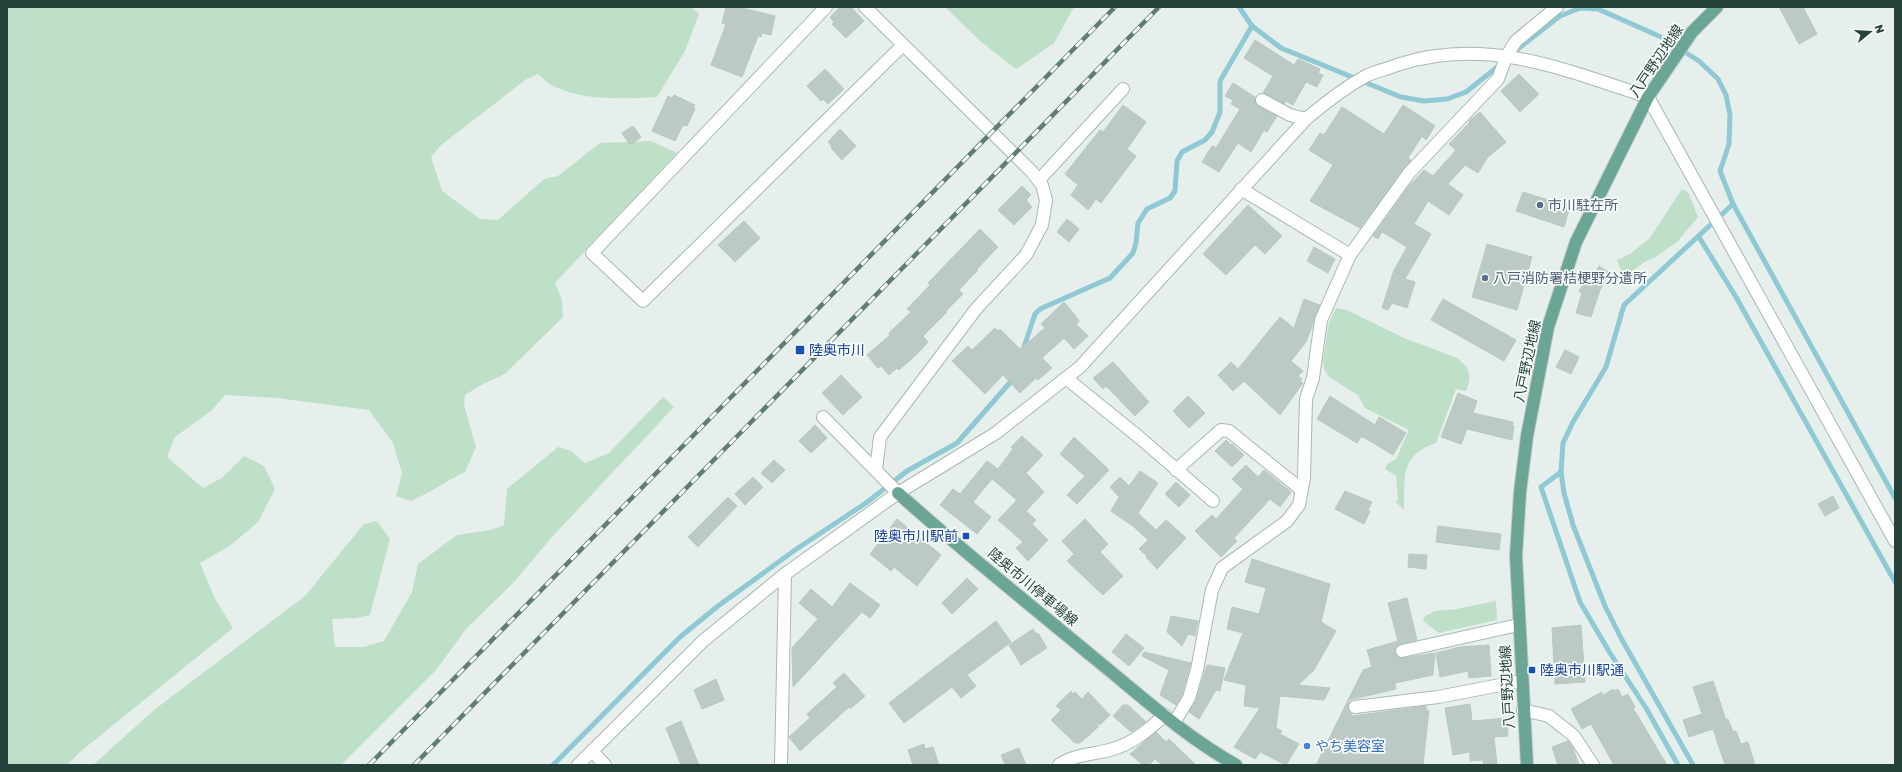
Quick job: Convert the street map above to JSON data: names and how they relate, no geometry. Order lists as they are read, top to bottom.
{
  "streets": {
    "main road": ["八戸野辺地線", "陸奥市川停車場線"]
  },
  "places": {
    "other": ["市川駐在所", "八戸消防署桔梗野分遣所", "やち美容室"],
    "transit": ["陸奥市川", "陸奥市川駅前", "陸奥市川駅通"]
  },
  "north": "right"
}
